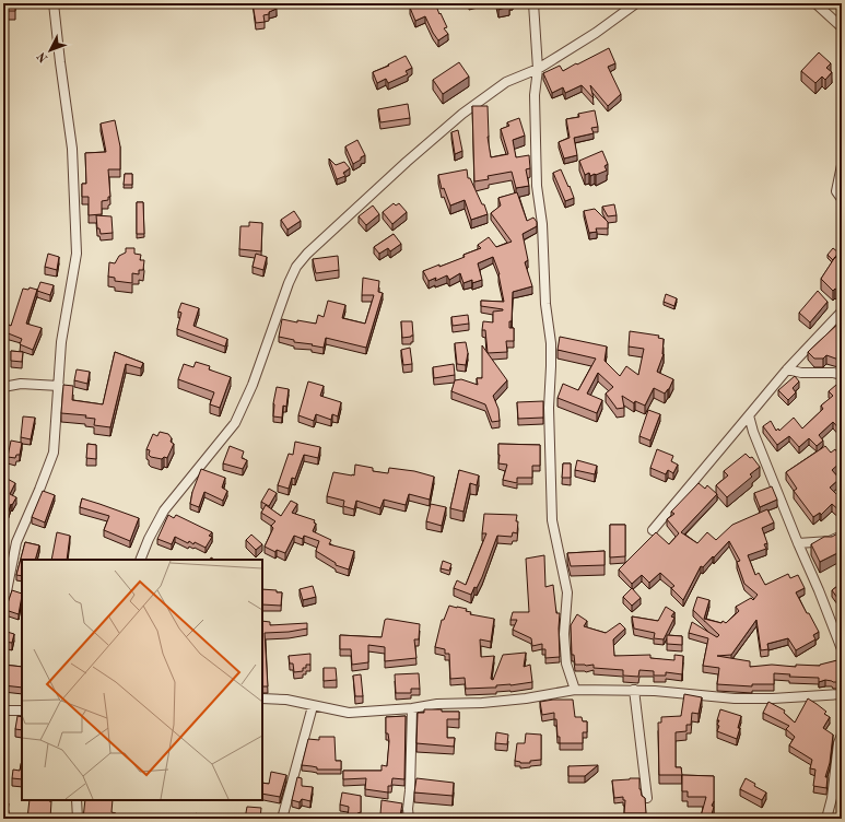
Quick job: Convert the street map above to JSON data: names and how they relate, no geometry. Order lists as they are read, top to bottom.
{
  "north": "bottom left"
}
